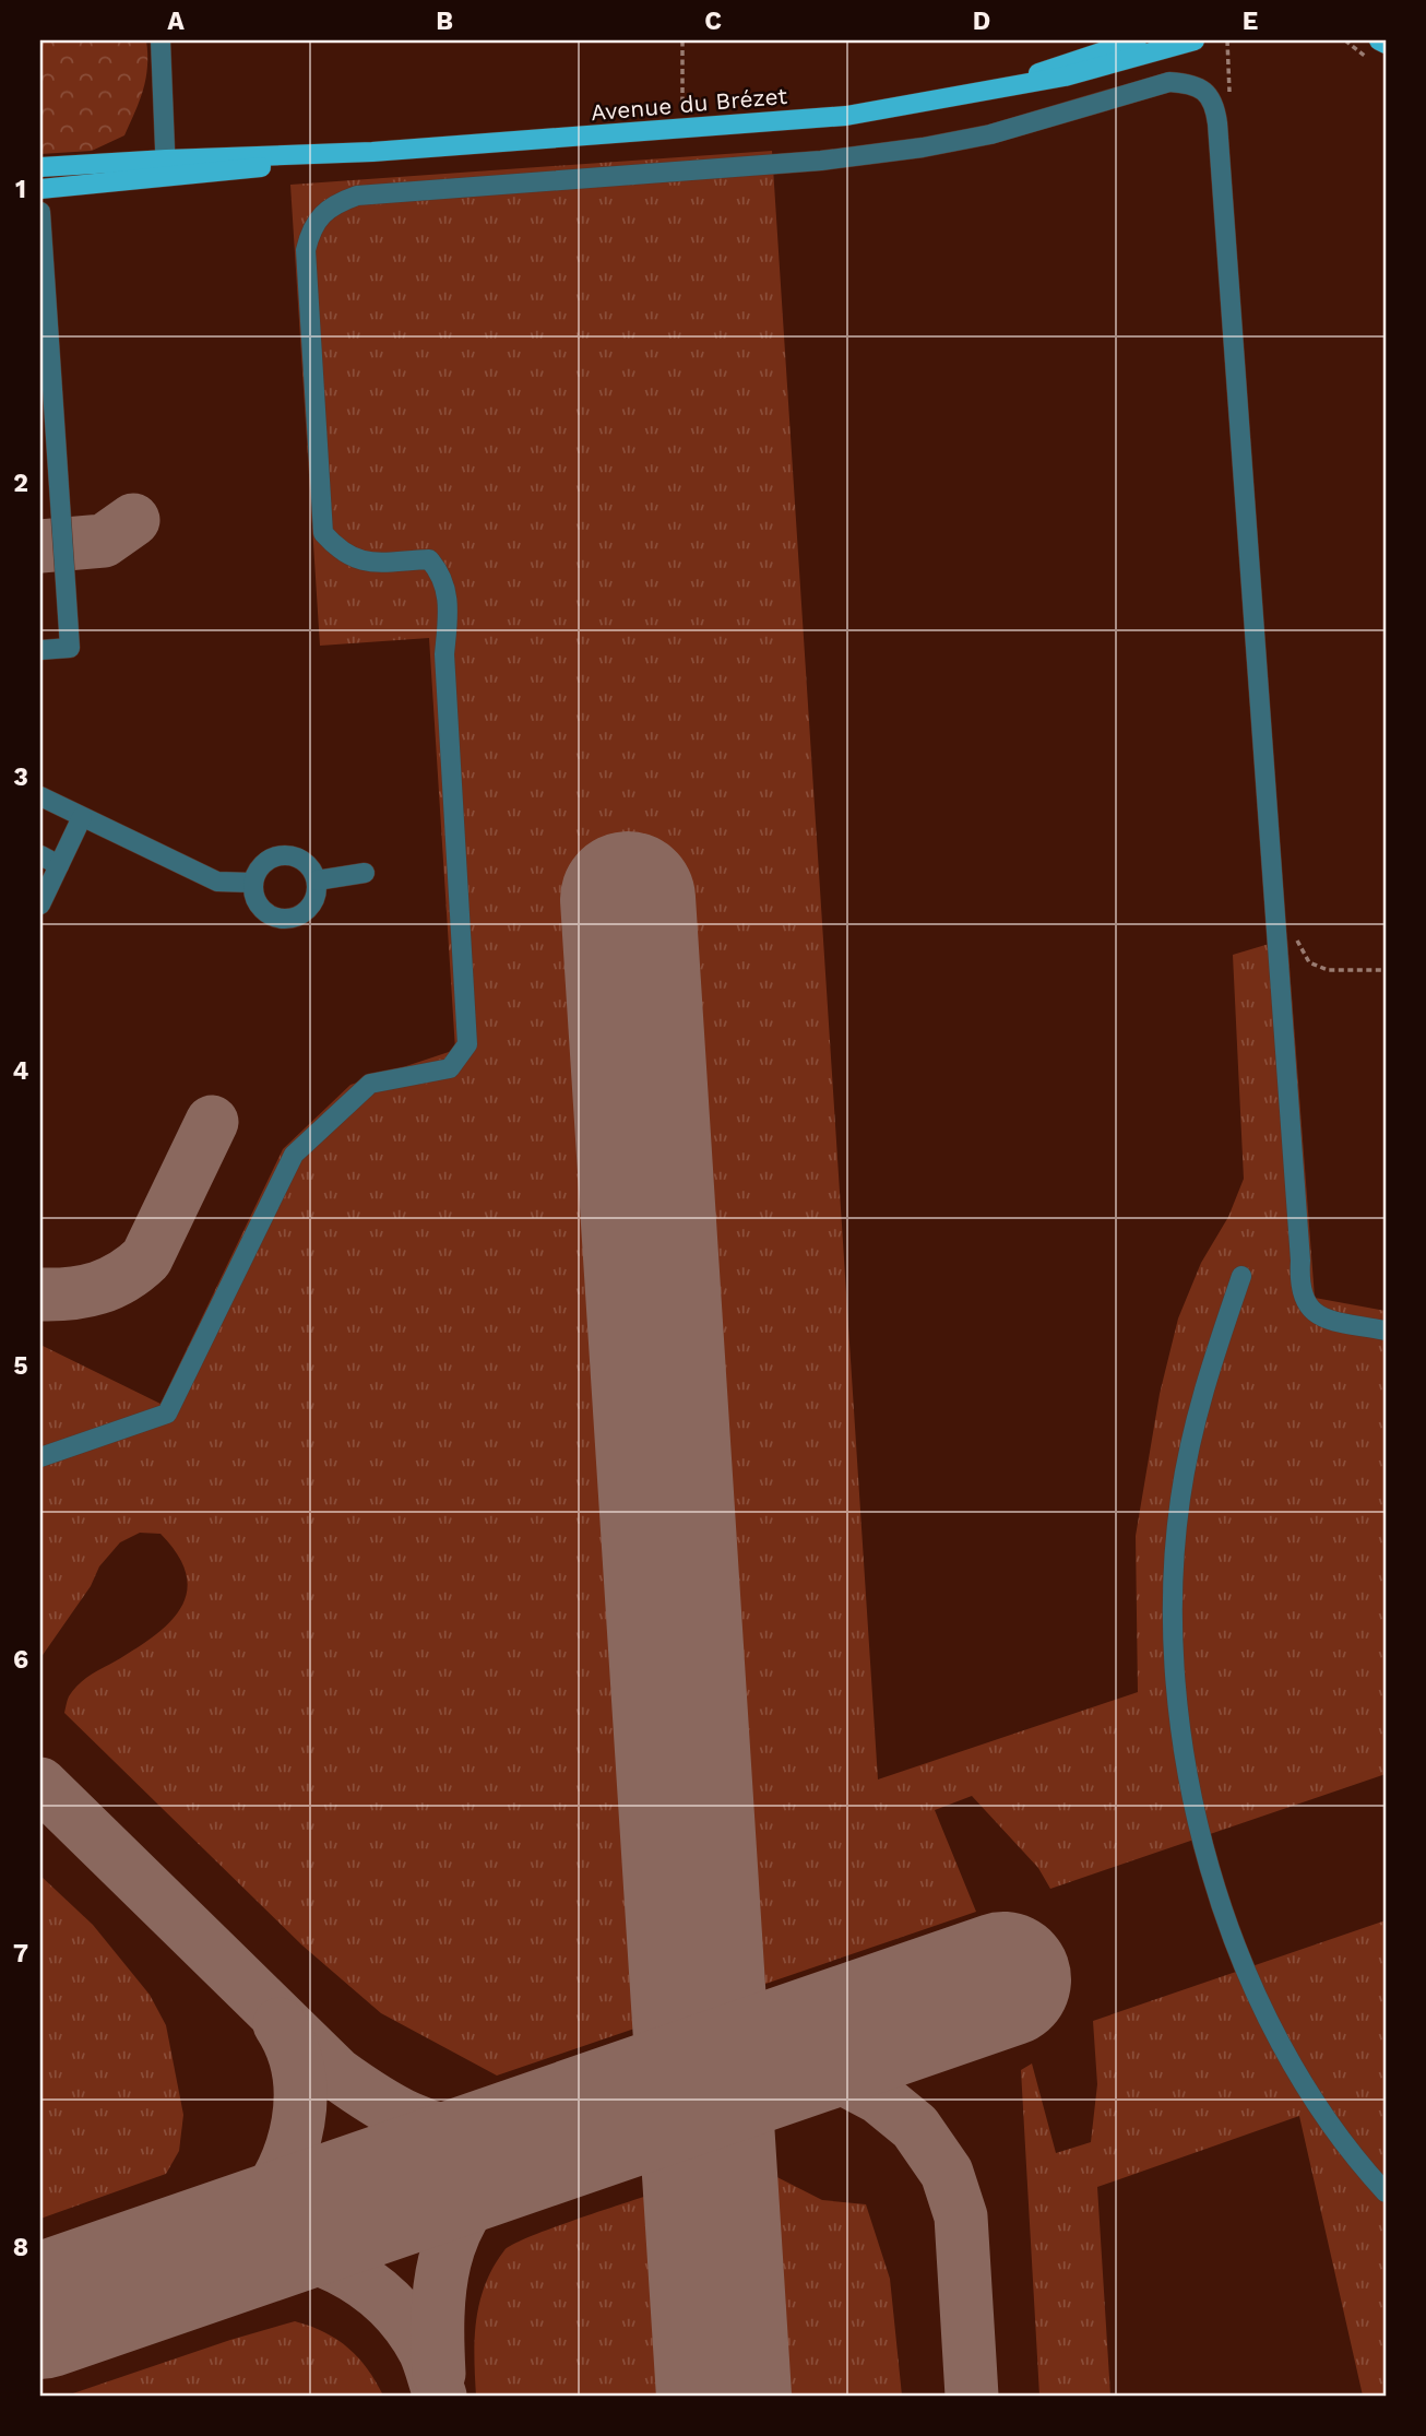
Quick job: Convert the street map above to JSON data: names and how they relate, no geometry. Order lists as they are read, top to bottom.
{
  "streets": {
    "main road": ["Avenue du Brézet"]
  },
  "grid": {
    "columns": [
      "A",
      "B",
      "C",
      "D",
      "E"
    ],
    "rows": [
      "1",
      "2",
      "3",
      "4",
      "5",
      "6",
      "7",
      "8"
    ]
  }
}
